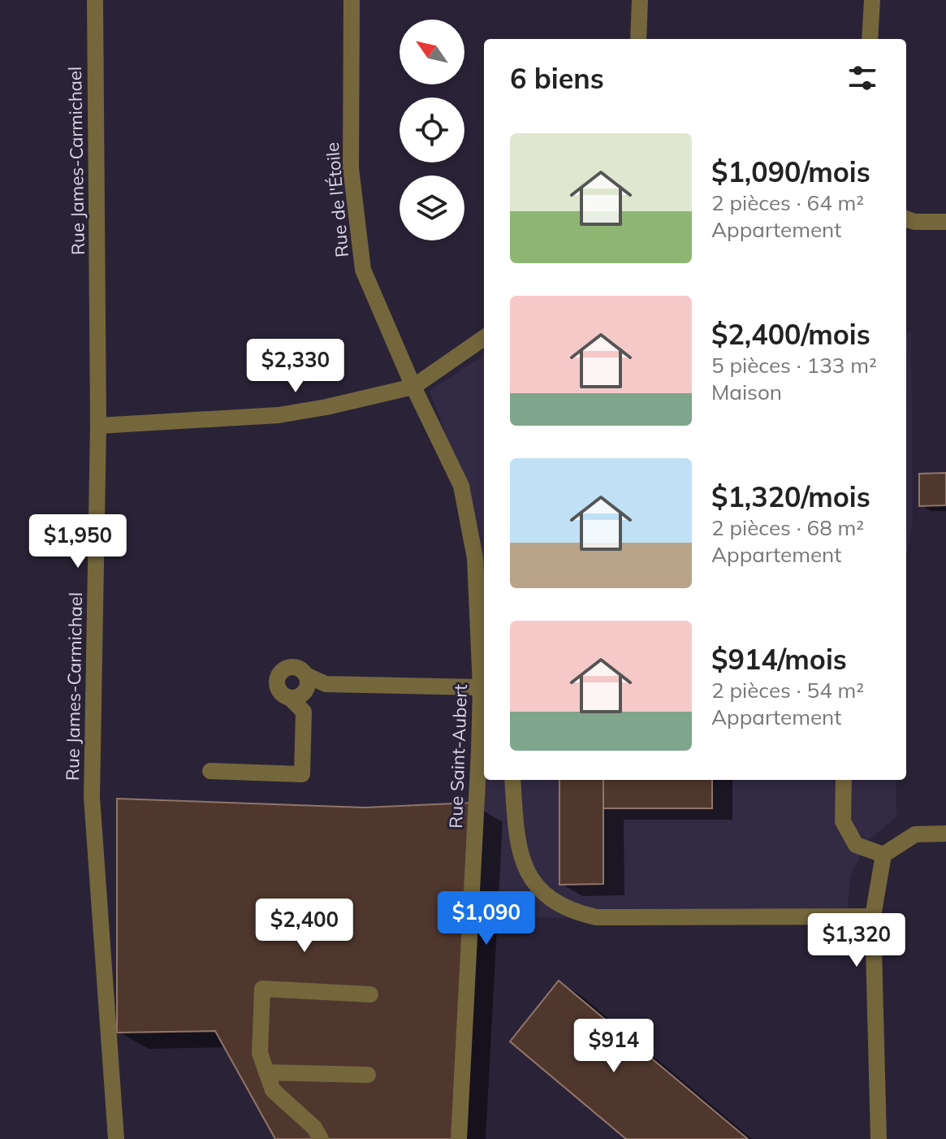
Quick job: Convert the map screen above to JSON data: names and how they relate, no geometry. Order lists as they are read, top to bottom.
{
  "streets": {
    "street": ["Rue James-Carmichael", "Rue de l'Étoile", "Rue Saint-Aubert"]
  },
  "crossings": [
    ["Rue de l'Étoile", "Rue Saint-Aubert"]
  ],
  "north": "top left",
  "page": {
    "heading": "6 biens",
    "list": [
      {
        "name": "$1,090/mois",
        "note": "2 pièces · 64 m² · Appartement"
      },
      {
        "name": "$2,400/mois",
        "note": "5 pièces · 133 m² · Maison"
      },
      {
        "name": "$1,320/mois",
        "note": "2 pièces · 68 m² · Appartement"
      },
      {
        "name": "$914/mois",
        "note": "2 pièces · 54 m² · Appartement"
      }
    ],
    "price": [
      "$2,330",
      "$1,950",
      "$1,090",
      "$2,400",
      "$1,320",
      "$914"
    ]
  }
}
